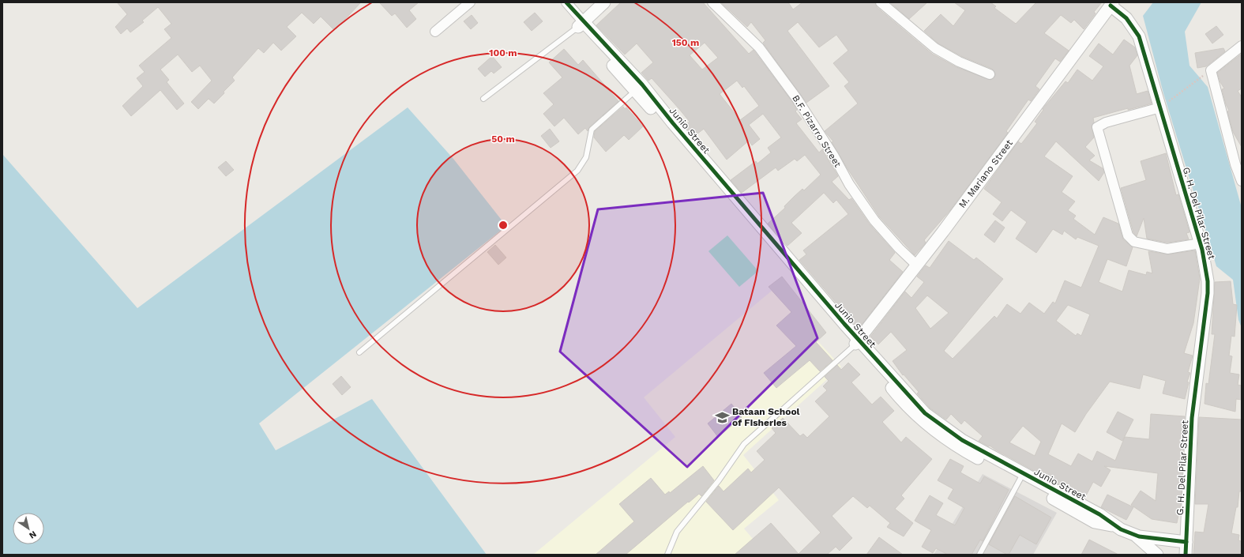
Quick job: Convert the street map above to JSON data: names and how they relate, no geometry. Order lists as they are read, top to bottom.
{
  "streets": {
    "street": [
      "Junio Street",
      "B.F. Pizarro Street",
      "M. Mariano Street",
      "G. H. Del Pilar Street"
    ]
  },
  "crossings": [
    ["Junio Street", "M. Mariano Street"],
    ["Junio Street", "G. H. Del Pilar Street"],
    ["B.F. Pizarro Street", "M. Mariano Street"],
    ["M. Mariano Street", "G. H. Del Pilar Street"]
  ],
  "places": {
    "school or university": ["Bataan School of Fisheries"]
  },
  "north": "bottom right",
  "rings": ["150 m", "100 m", "50 m"]
}
